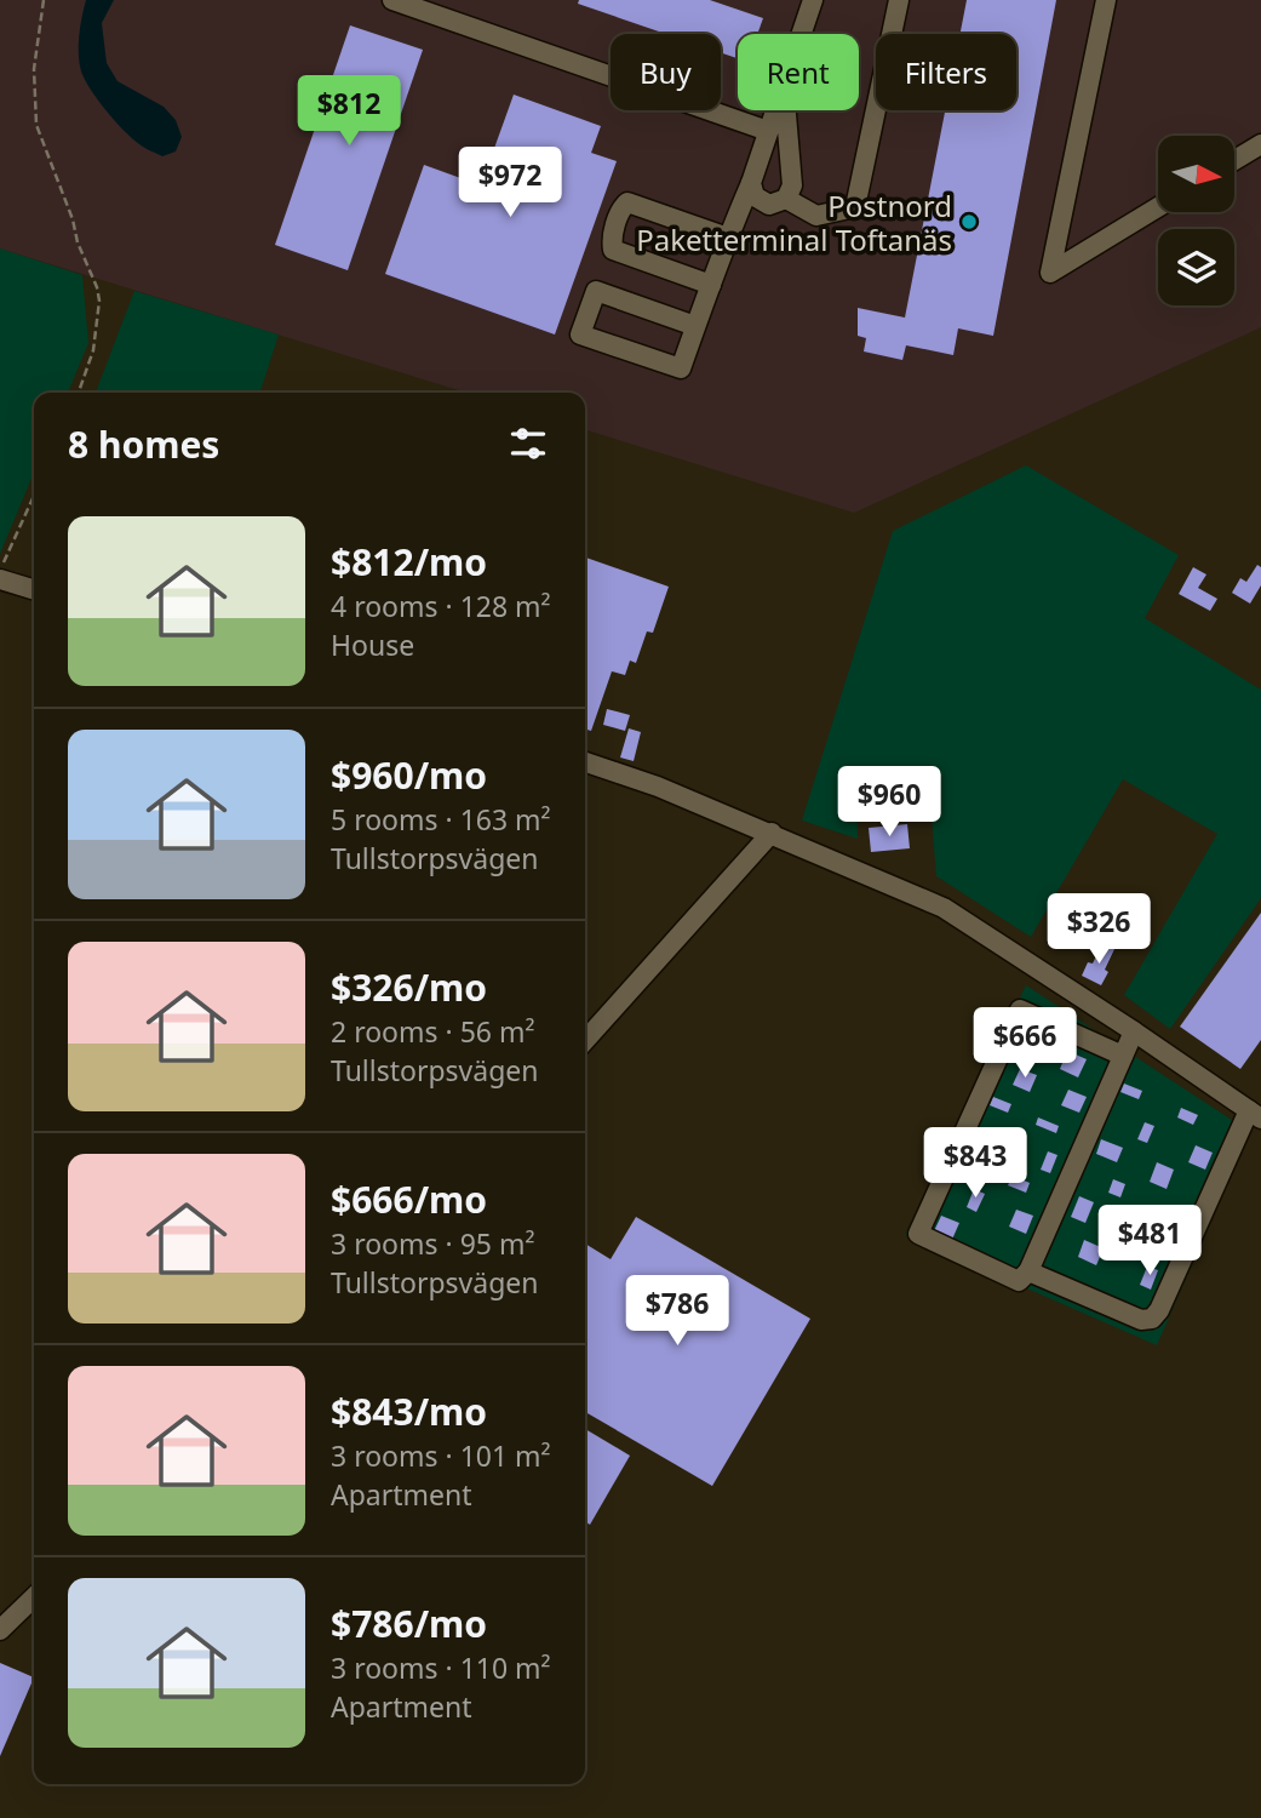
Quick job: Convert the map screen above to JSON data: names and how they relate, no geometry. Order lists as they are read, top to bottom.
{
  "places": ["Postnord Paketterminal Toftanäs"],
  "north": "right",
  "page": {
    "chip": ["Buy", "Rent", "Filters"],
    "price": [
      "$812",
      "$972",
      "$960",
      "$326",
      "$666",
      "$843",
      "$481",
      "$786"
    ],
    "heading": "8 homes",
    "list": [
      {
        "name": "$812/mo",
        "note": "4 rooms · 128 m² · House"
      },
      {
        "name": "$960/mo",
        "note": "5 rooms · 163 m² · Tullstorpsvägen"
      },
      {
        "name": "$326/mo",
        "note": "2 rooms · 56 m² · Tullstorpsvägen"
      },
      {
        "name": "$666/mo",
        "note": "3 rooms · 95 m² · Tullstorpsvägen"
      },
      {
        "name": "$843/mo",
        "note": "3 rooms · 101 m² · Apartment"
      },
      {
        "name": "$786/mo",
        "note": "3 rooms · 110 m² · Apartment"
      }
    ]
  }
}
